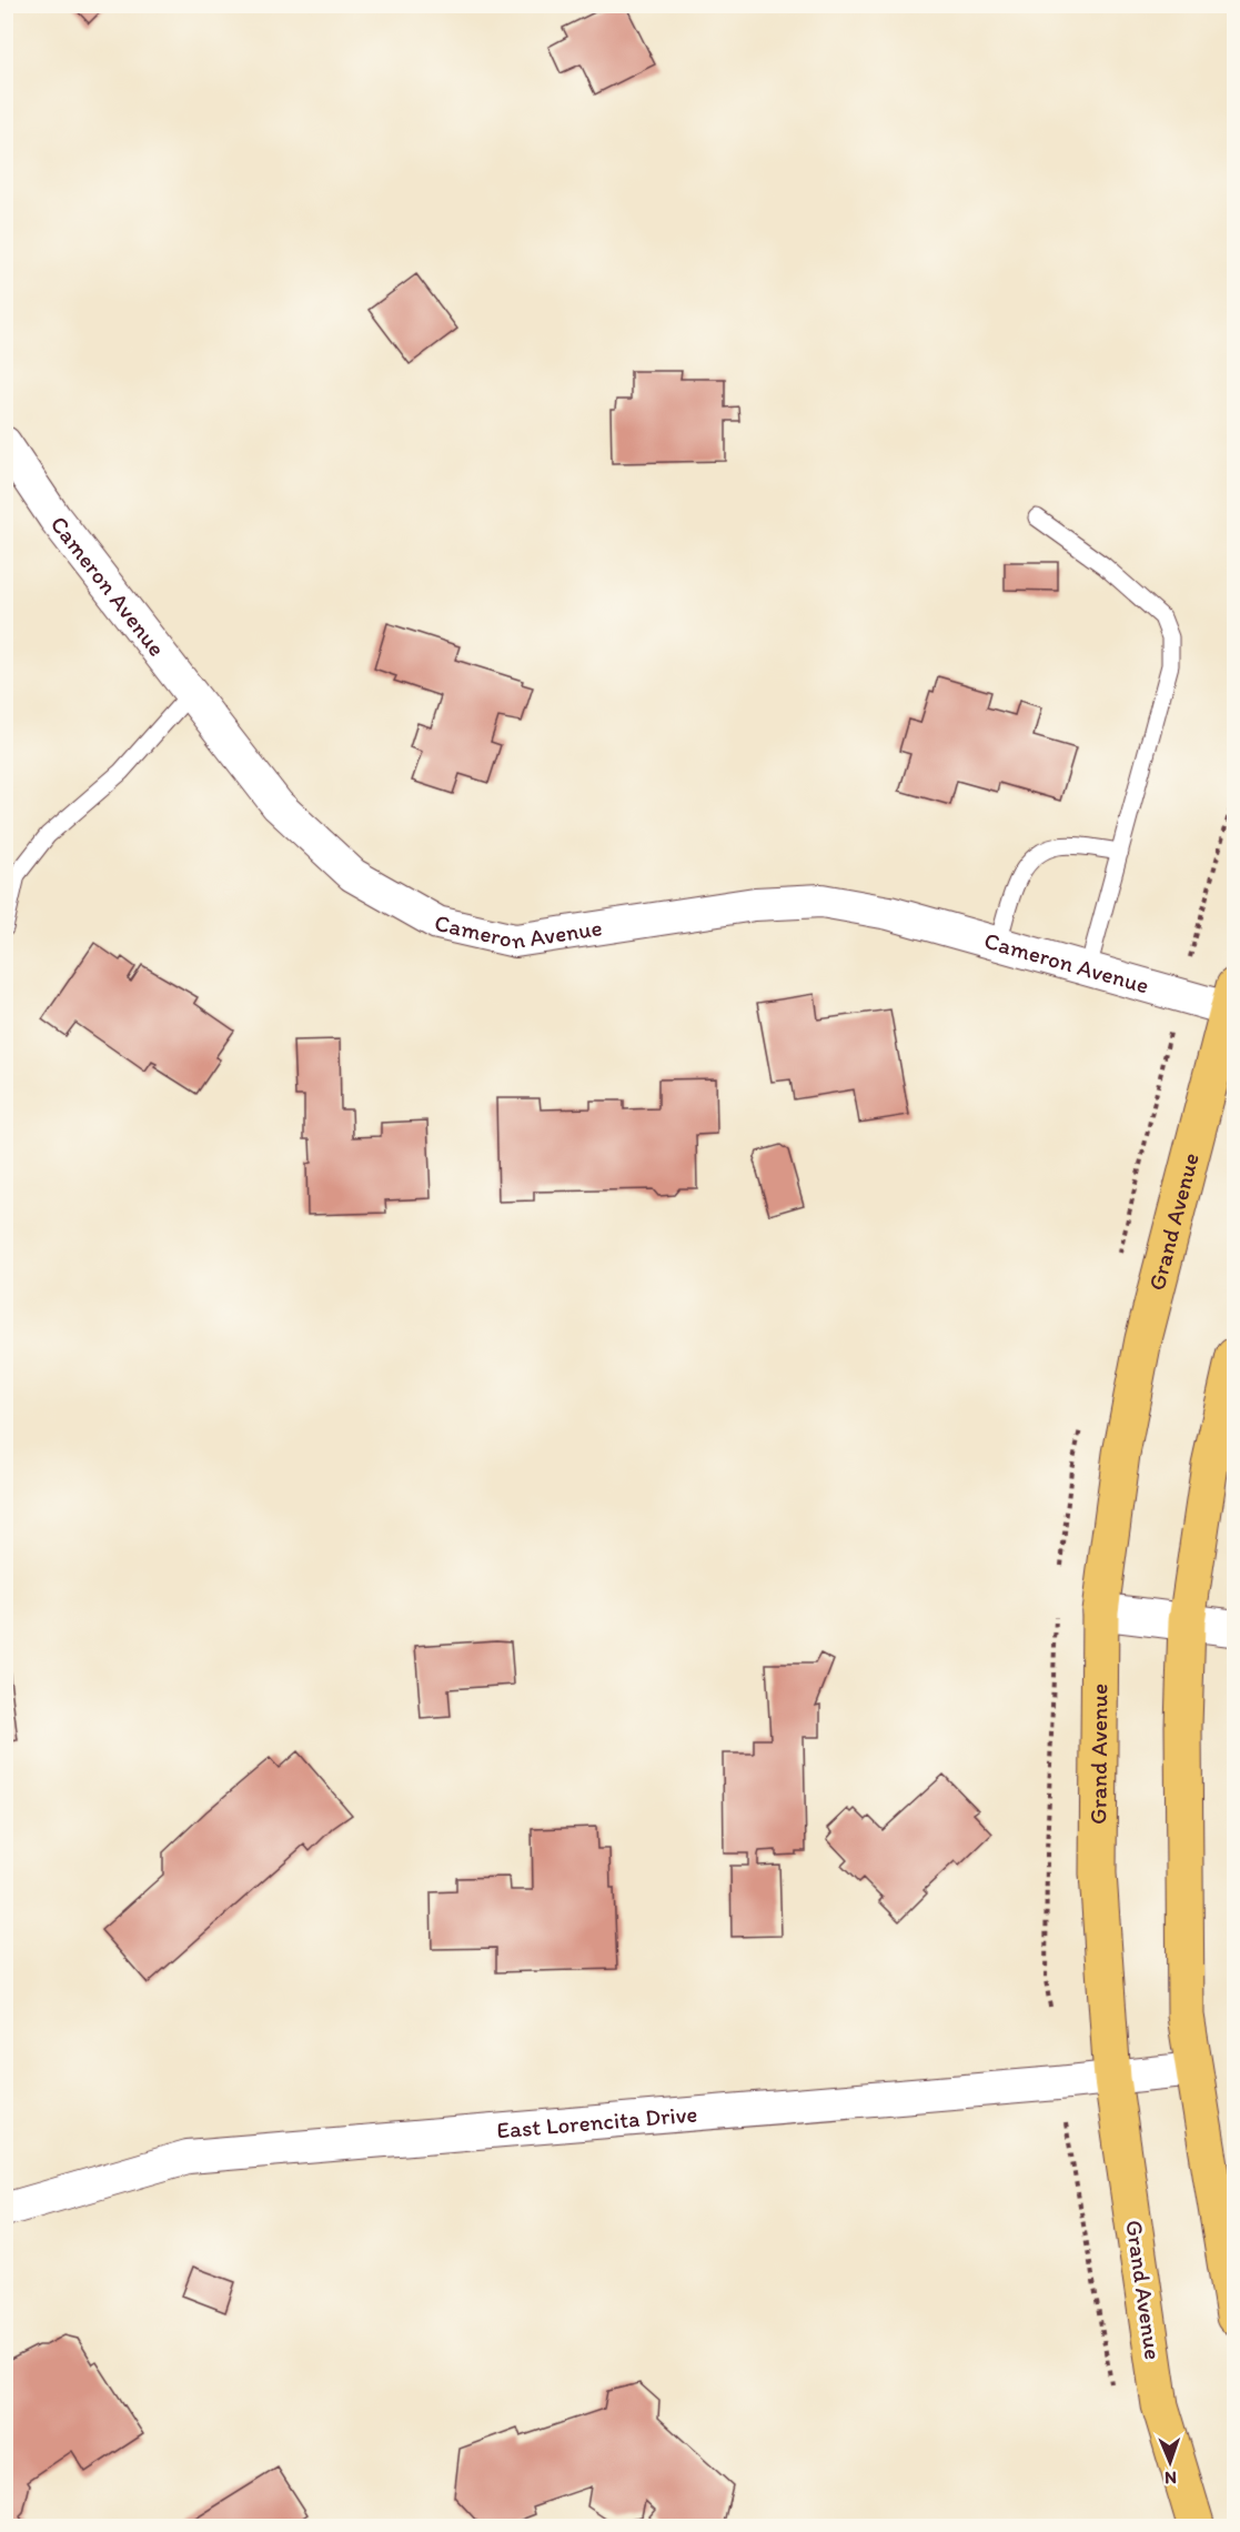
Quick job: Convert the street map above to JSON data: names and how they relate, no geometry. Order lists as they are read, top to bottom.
{
  "streets": {
    "main road": ["Grand Avenue"],
    "street": ["Cameron Avenue", "East Lorencita Drive"]
  },
  "crossings": [
    ["Cameron Avenue", "Grand Avenue"],
    ["Grand Avenue", "East Lorencita Drive"]
  ],
  "north": "bottom"
}
